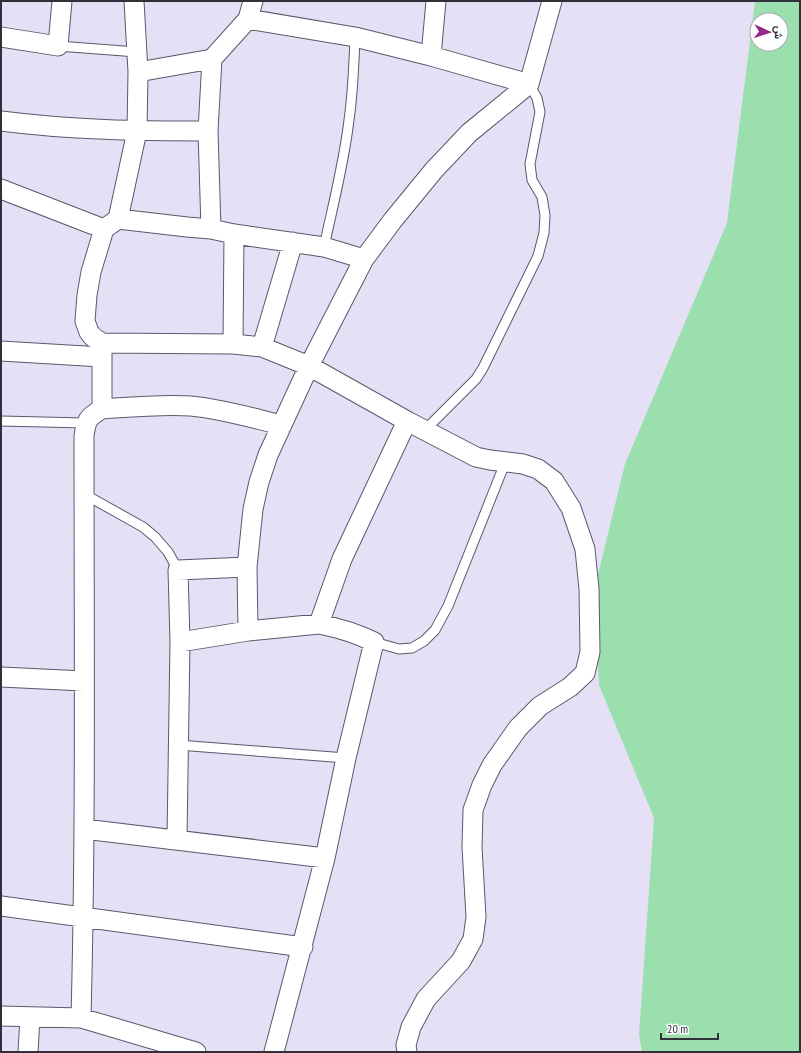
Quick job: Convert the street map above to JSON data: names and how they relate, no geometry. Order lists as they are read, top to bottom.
{
  "scale_bar": "20 m",
  "north": "right"
}
